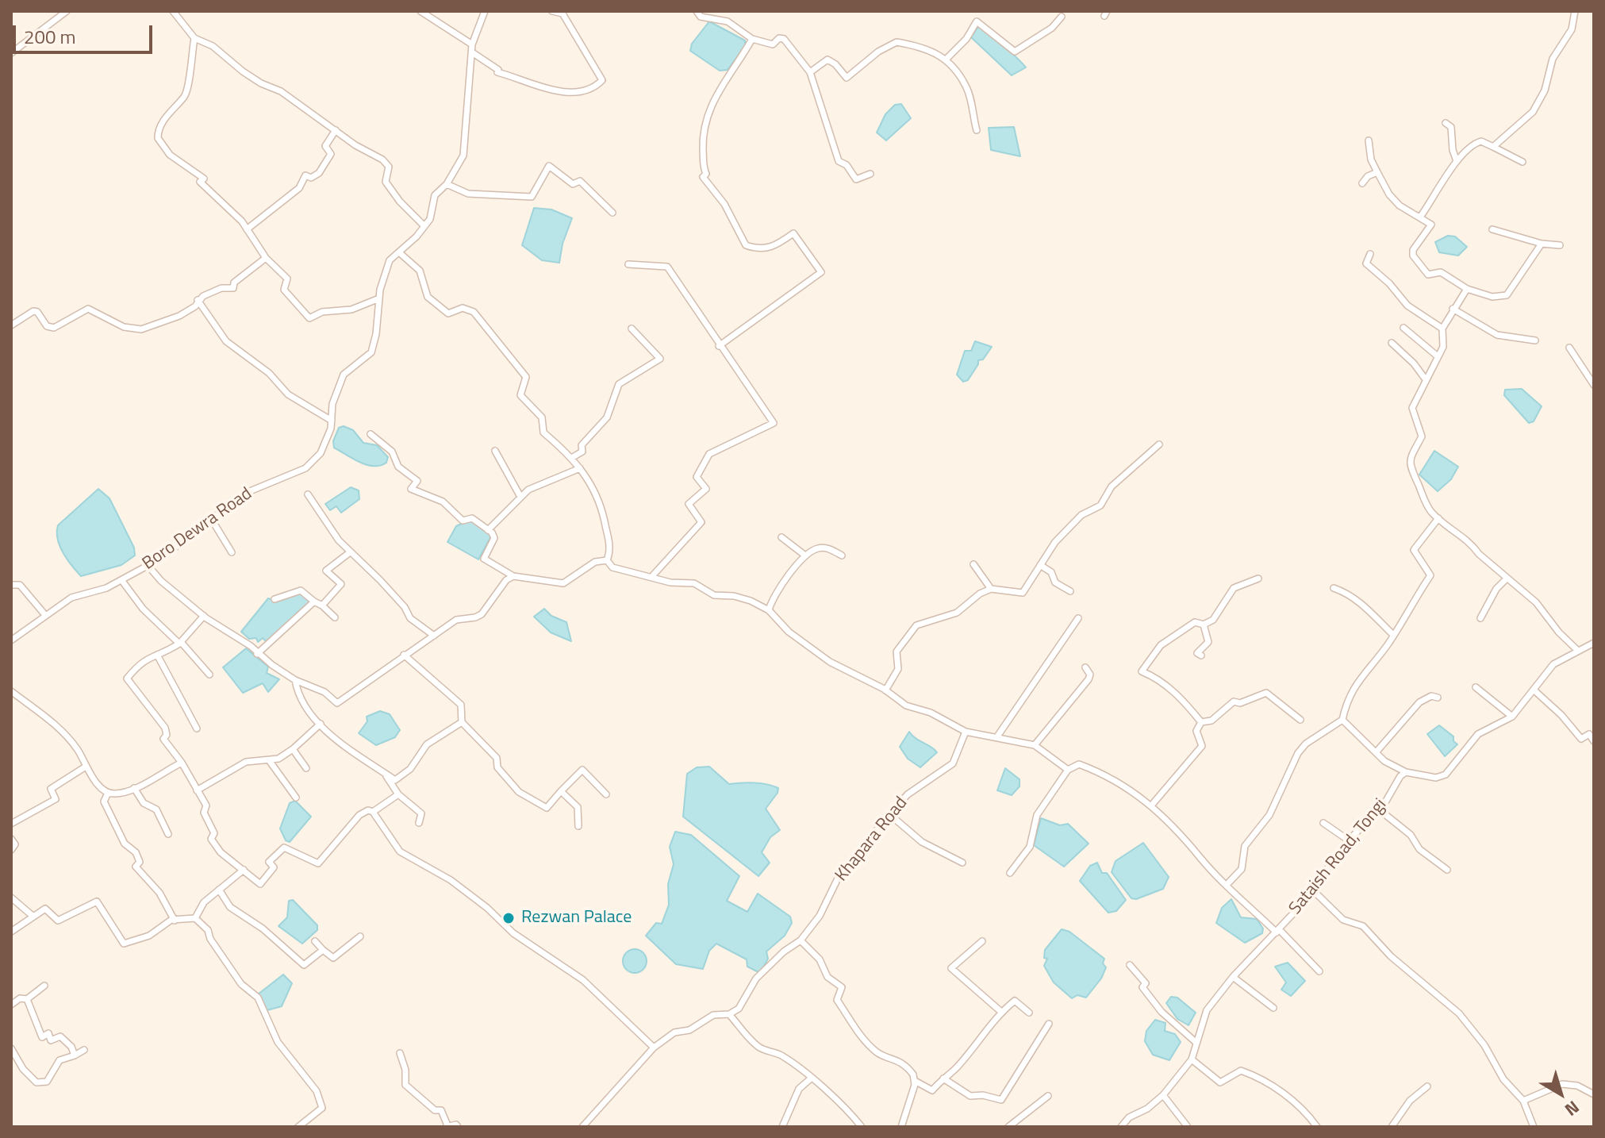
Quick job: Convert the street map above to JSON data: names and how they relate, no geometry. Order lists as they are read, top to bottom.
{
  "streets": {
    "street": ["Boro Dewra Road", "Khapara Road", "Sataish Road, Tongi"]
  },
  "places": ["Rezwan Palace"],
  "scale_bar": "200 m",
  "north": "bottom right"
}
